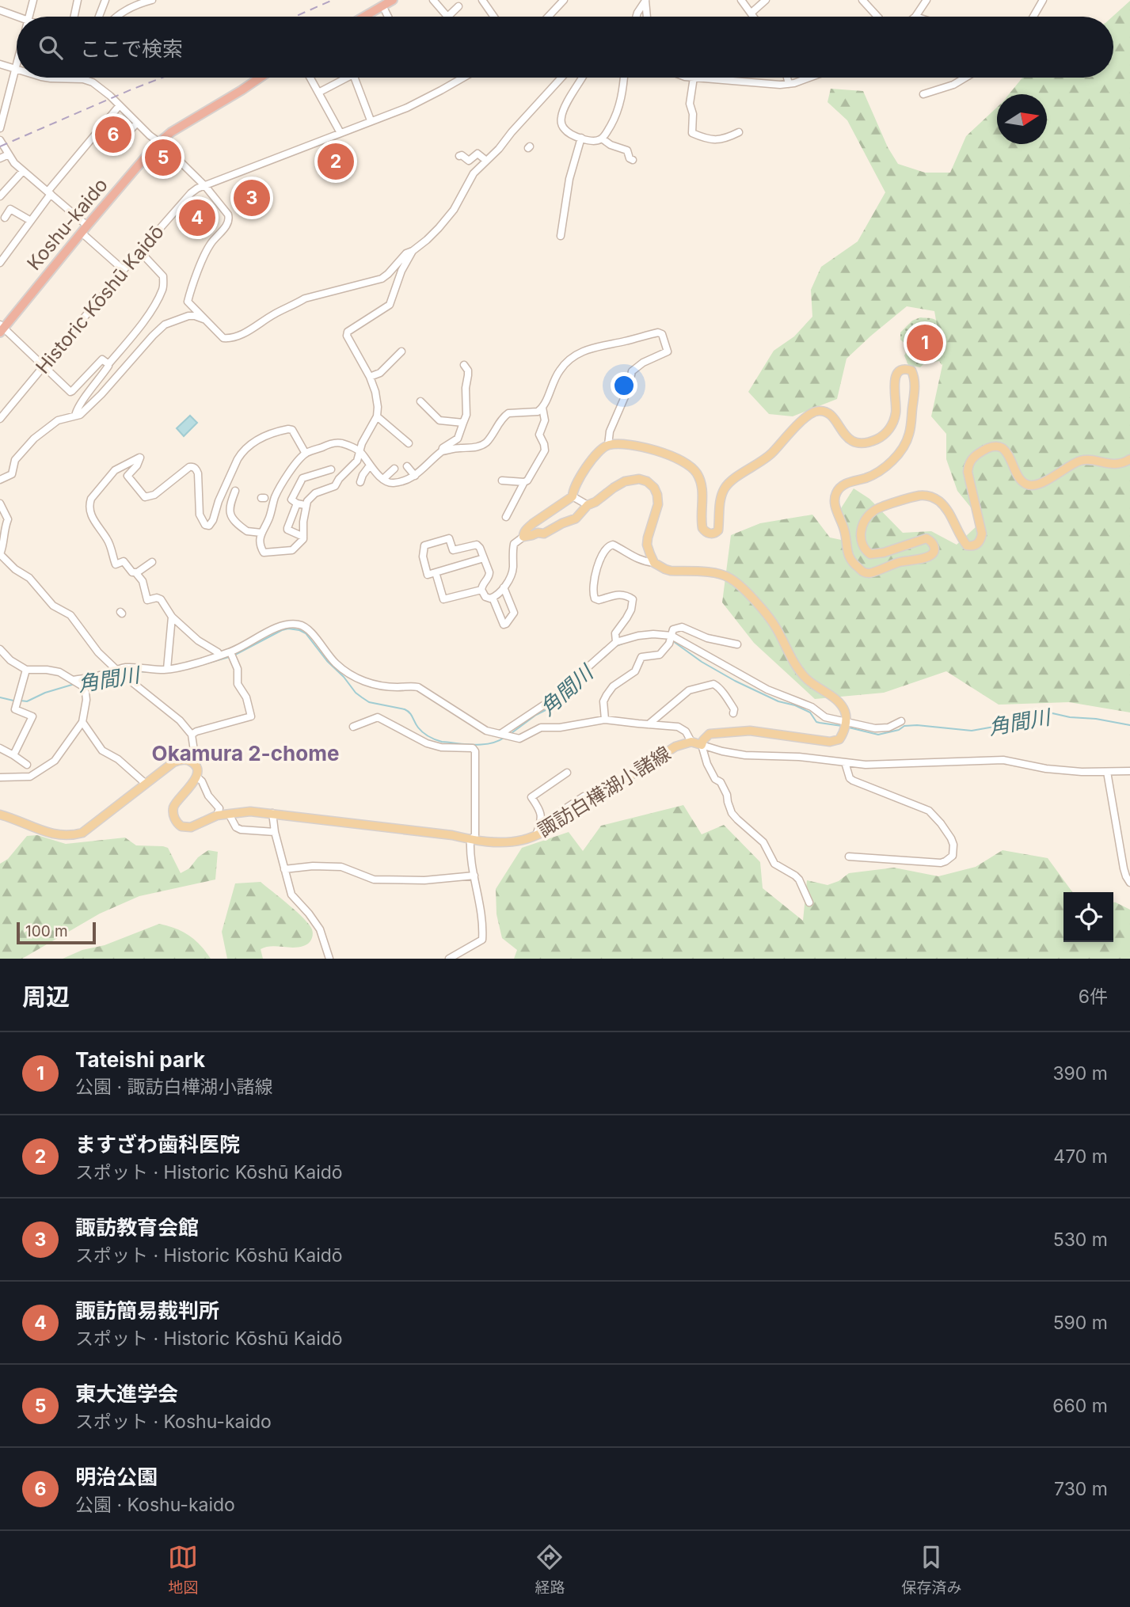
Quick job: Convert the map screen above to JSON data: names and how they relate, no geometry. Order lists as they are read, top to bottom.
{
  "streets": {
    "highway": ["Koshu-kaido"],
    "main road": ["諏訪白樺湖小諸線"],
    "street": ["Historic Kōshū Kaidō"]
  },
  "districts": ["Okamura 2-chome"],
  "water": ["角間川"],
  "scale_bar": "100 m",
  "north": "right",
  "page": {
    "search": "ここで検索",
    "pins": [
      "6",
      "5",
      "2",
      "3",
      "4",
      "1"
    ],
    "scale": "100 m",
    "heading": ["周辺", "6件"],
    "list": [
      {
        "mark": "1",
        "name": "Tateishi park",
        "note": "公園 · 諏訪白樺湖小諸線",
        "value": "390 m"
      },
      {
        "mark": "2",
        "name": "ますざわ歯科医院",
        "note": "スポット · Historic Kōshū Kaidō",
        "value": "470 m"
      },
      {
        "mark": "3",
        "name": "諏訪教育会館",
        "note": "スポット · Historic Kōshū Kaidō",
        "value": "530 m"
      },
      {
        "mark": "4",
        "name": "諏訪簡易裁判所",
        "note": "スポット · Historic Kōshū Kaidō",
        "value": "590 m"
      },
      {
        "mark": "5",
        "name": "東大進学会",
        "note": "スポット · Koshu-kaido",
        "value": "660 m"
      },
      {
        "mark": "6",
        "name": "明治公園",
        "note": "公園 · Koshu-kaido",
        "value": "730 m"
      }
    ],
    "nav": ["地図", "経路", "保存済み"]
  }
}
